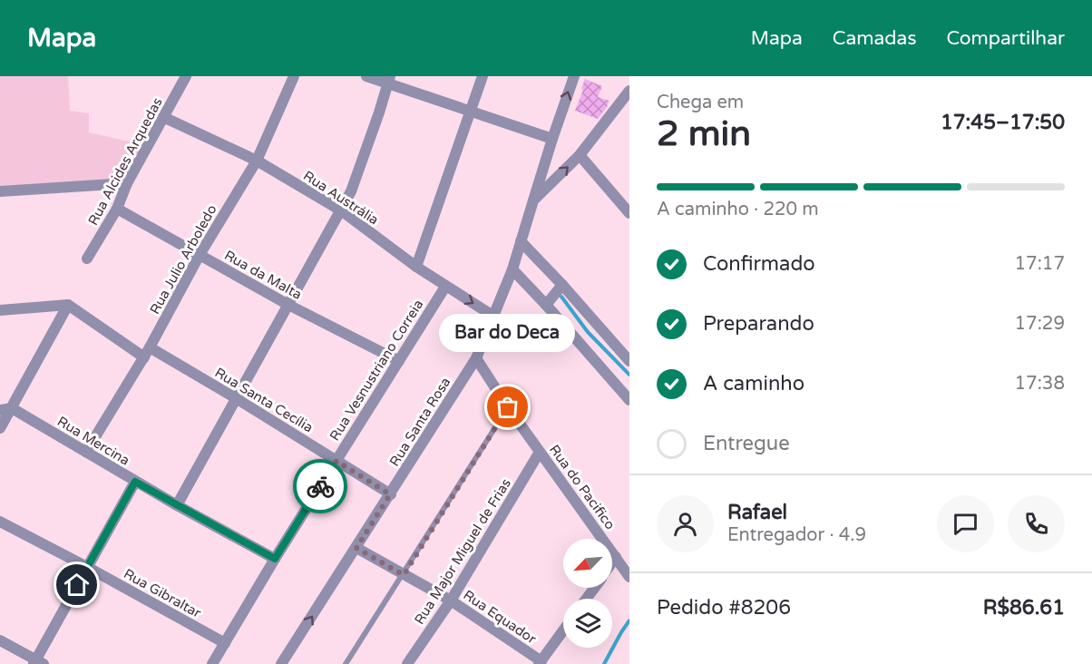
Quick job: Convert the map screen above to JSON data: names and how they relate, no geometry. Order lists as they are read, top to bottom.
{
  "streets": {
    "street": [
      "Rua Alcides Arquedas",
      "Rua Austrália",
      "Rua Julio Arboledo",
      "Rua da Malta",
      "Rua Vesnustriano Correia",
      "Rua Santa Cecília",
      "Rua Santa Rosa",
      "Rua Mercina",
      "Rua do Pacifico",
      "Rua Major Miguel de Frias",
      "Rua Gibraltar",
      "Rua Equador"
    ]
  },
  "crossings": [
    ["Rua Alcides Arquedas", "Rua Austrália"],
    ["Rua Alcides Arquedas", "Rua da Malta"],
    ["Rua Austrália", "Rua Julio Arboledo"],
    ["Rua Austrália", "Rua Vesnustriano Correia"],
    ["Rua Austrália", "Rua Santa Rosa"],
    ["Rua Julio Arboledo", "Rua da Malta"],
    ["Rua Julio Arboledo", "Rua Santa Cecília"],
    ["Rua Julio Arboledo", "Rua Mercina"],
    ["Rua da Malta", "Rua Vesnustriano Correia"],
    ["Rua Vesnustriano Correia", "Rua Santa Cecília"],
    ["Rua Vesnustriano Correia", "Rua Mercina"],
    ["Rua Vesnustriano Correia", "Rua Gibraltar"],
    ["Rua Santa Cecília", "Rua Santa Rosa"],
    ["Rua Santa Rosa", "Rua do Pacifico"],
    ["Rua Santa Rosa", "Rua Equador"],
    ["Rua do Pacifico", "Rua Major Miguel de Frias"],
    ["Rua Major Miguel de Frias", "Rua Equador"]
  ],
  "places": ["Bar do Deca"],
  "north": "bottom left",
  "page": {
    "header": "Mapa",
    "nav": ["Mapa", "Camadas", "Compartilhar"],
    "heading": ["2 min", "Chega em", "17:45–17:50"],
    "panel": [
      "Rafael",
      "Entregador · 4.9",
      "Pedido #8206",
      "R$86.61"
    ],
    "bar": "A caminho · 220 m",
    "list": [
      ["Confirmado", "17:17"],
      ["Preparando", "17:29"],
      ["A caminho", "17:38"],
      "Entregue"
    ],
    "bubble": "Bar do Deca"
  }
}
